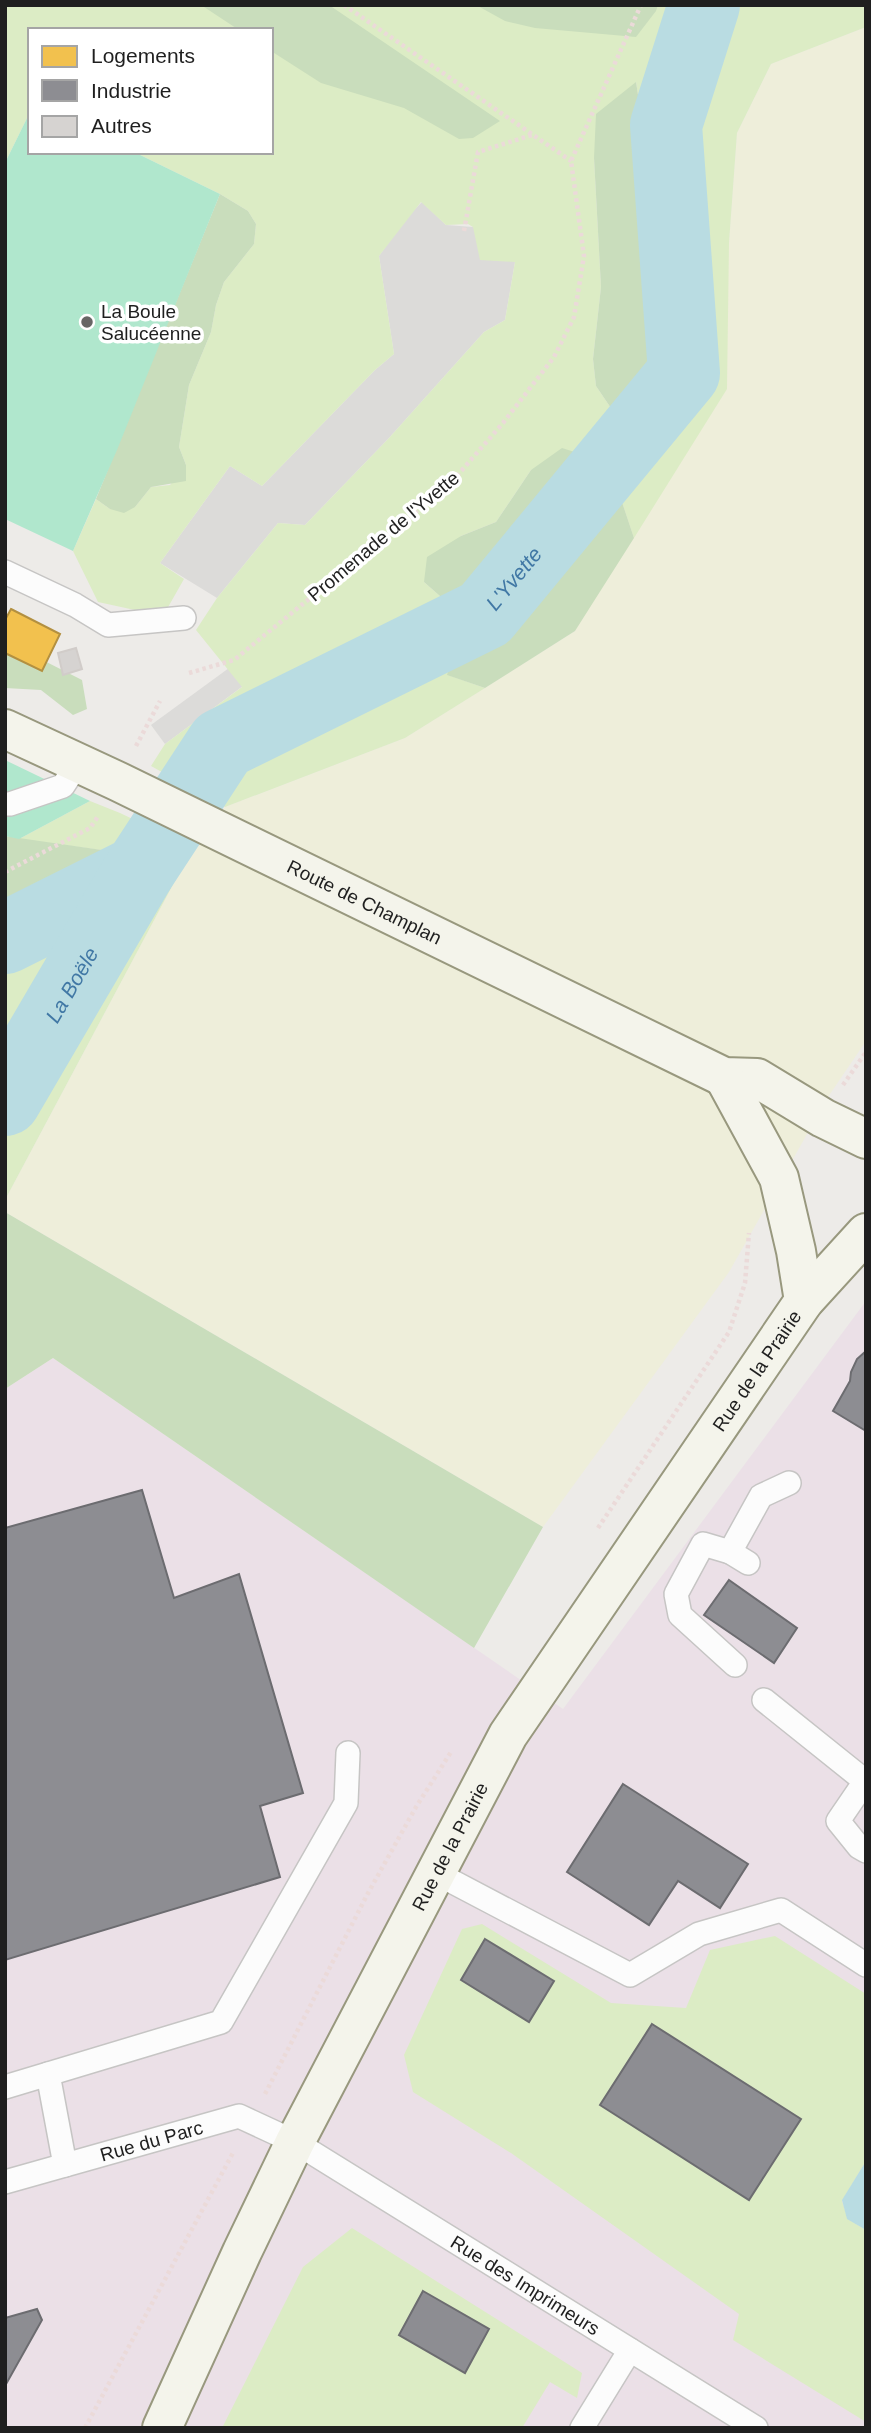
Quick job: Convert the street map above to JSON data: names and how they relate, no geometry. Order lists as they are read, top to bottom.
{
  "streets": {
    "street": ["Route de Champlan", "Rue de la Prairie"],
    "lane": ["Rue du Parc", "Rue des Imprimeurs"],
    "path": ["Promenade de l'Yvette"]
  },
  "crossings": [
    ["Rue de la Prairie", "Rue du Parc"],
    ["Rue de la Prairie", "Rue des Imprimeurs"],
    ["Rue du Parc", "Rue des Imprimeurs"]
  ],
  "water": ["L'Yvette", "La Boële"],
  "places": ["La Boule Salucéenne"],
  "legend": ["Logements", "Industrie", "Autres"]
}
